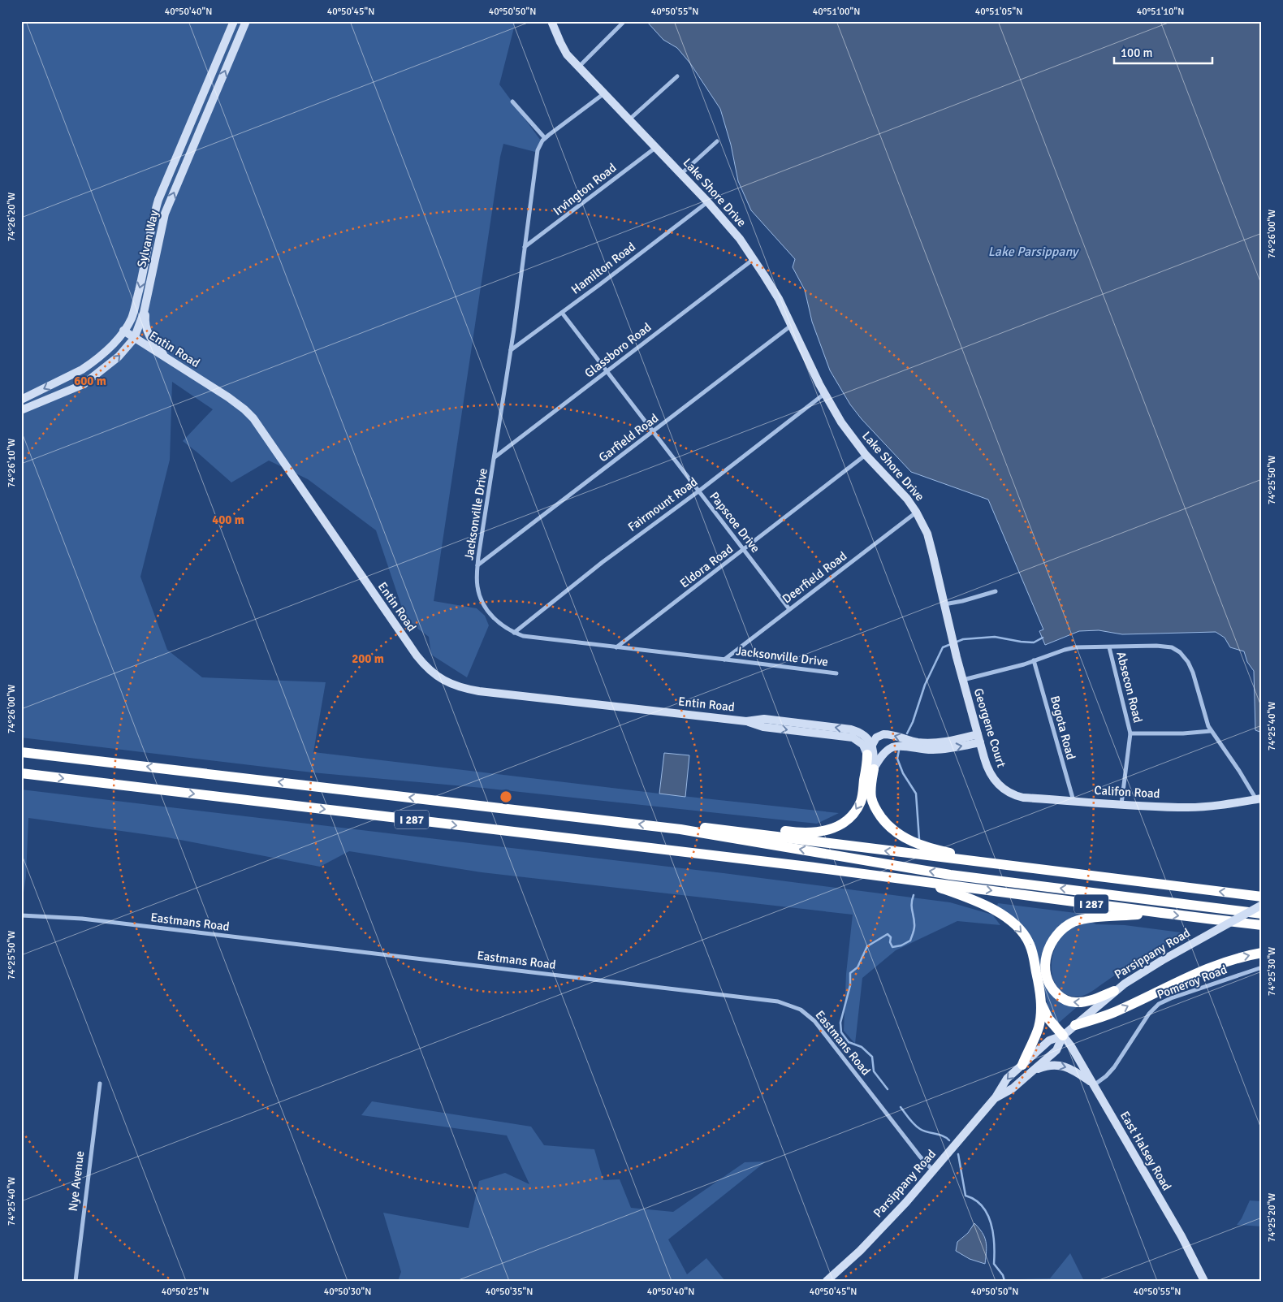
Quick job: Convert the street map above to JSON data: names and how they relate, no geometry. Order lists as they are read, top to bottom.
{
  "streets": {
    "highway": ["I 287"],
    "street": [
      "Irvington Road",
      "Lake Shore Drive",
      "Sylvan Way",
      "Hamilton Road",
      "Entin Road",
      "Glassboro Road",
      "Garfield Road",
      "Fairmount Road",
      "Jacksonville Drive",
      "Papscoe Drive",
      "Eldora Road",
      "Deerfield Road",
      "Absecon Road",
      "Georgene Court",
      "Bogota Road",
      "Califon Road",
      "Eastmans Road",
      "Parsippany Road",
      "Pomeroy Road",
      "East Halsey Road",
      "Nye Avenue"
    ]
  },
  "crossings": [
    ["Irvington Road", "Lake Shore Drive"],
    ["Irvington Road", "Jacksonville Drive"],
    ["Lake Shore Drive", "Hamilton Road"],
    ["Lake Shore Drive", "Glassboro Road"],
    ["Lake Shore Drive", "Garfield Road"],
    ["Lake Shore Drive", "Fairmount Road"],
    ["Lake Shore Drive", "Jacksonville Drive"],
    ["Lake Shore Drive", "Eldora Road"],
    ["Lake Shore Drive", "Deerfield Road"],
    ["Lake Shore Drive", "Georgene Court"],
    ["Sylvan Way", "Entin Road"],
    ["Hamilton Road", "Jacksonville Drive"],
    ["Hamilton Road", "Papscoe Drive"],
    ["Glassboro Road", "Jacksonville Drive"],
    ["Glassboro Road", "Papscoe Drive"],
    ["Garfield Road", "Jacksonville Drive"],
    ["Garfield Road", "Papscoe Drive"],
    ["Fairmount Road", "Jacksonville Drive"],
    ["Fairmount Road", "Papscoe Drive"],
    ["Jacksonville Drive", "Eldora Road"],
    ["Jacksonville Drive", "Deerfield Road"],
    ["Papscoe Drive", "Eldora Road"],
    ["Papscoe Drive", "Deerfield Road"],
    ["Absecon Road", "Califon Road"],
    ["Georgene Court", "Califon Road"],
    ["Bogota Road", "Califon Road"],
    ["Eastmans Road", "Parsippany Road"],
    ["Parsippany Road", "East Halsey Road"],
    ["Pomeroy Road", "East Halsey Road"]
  ],
  "water": ["Lake Parsippany"],
  "scale_bar": "100 m",
  "coordinates": [
    "40°50'40\"N",
    "40°50'45\"N",
    "40°50'50\"N",
    "40°50'55\"N",
    "40°51'00\"N",
    "40°51'05\"N",
    "40°51'10\"N",
    "74°26'20\"W",
    "74°26'00\"W",
    "74°26'10\"W",
    "74°25'50\"W",
    "74°25'40\"W",
    "74°25'30\"W",
    "74°25'20\"W",
    "40°50'25\"N",
    "40°50'30\"N",
    "40°50'35\"N"
  ],
  "rings": ["600 m", "400 m", "200 m"]
}
